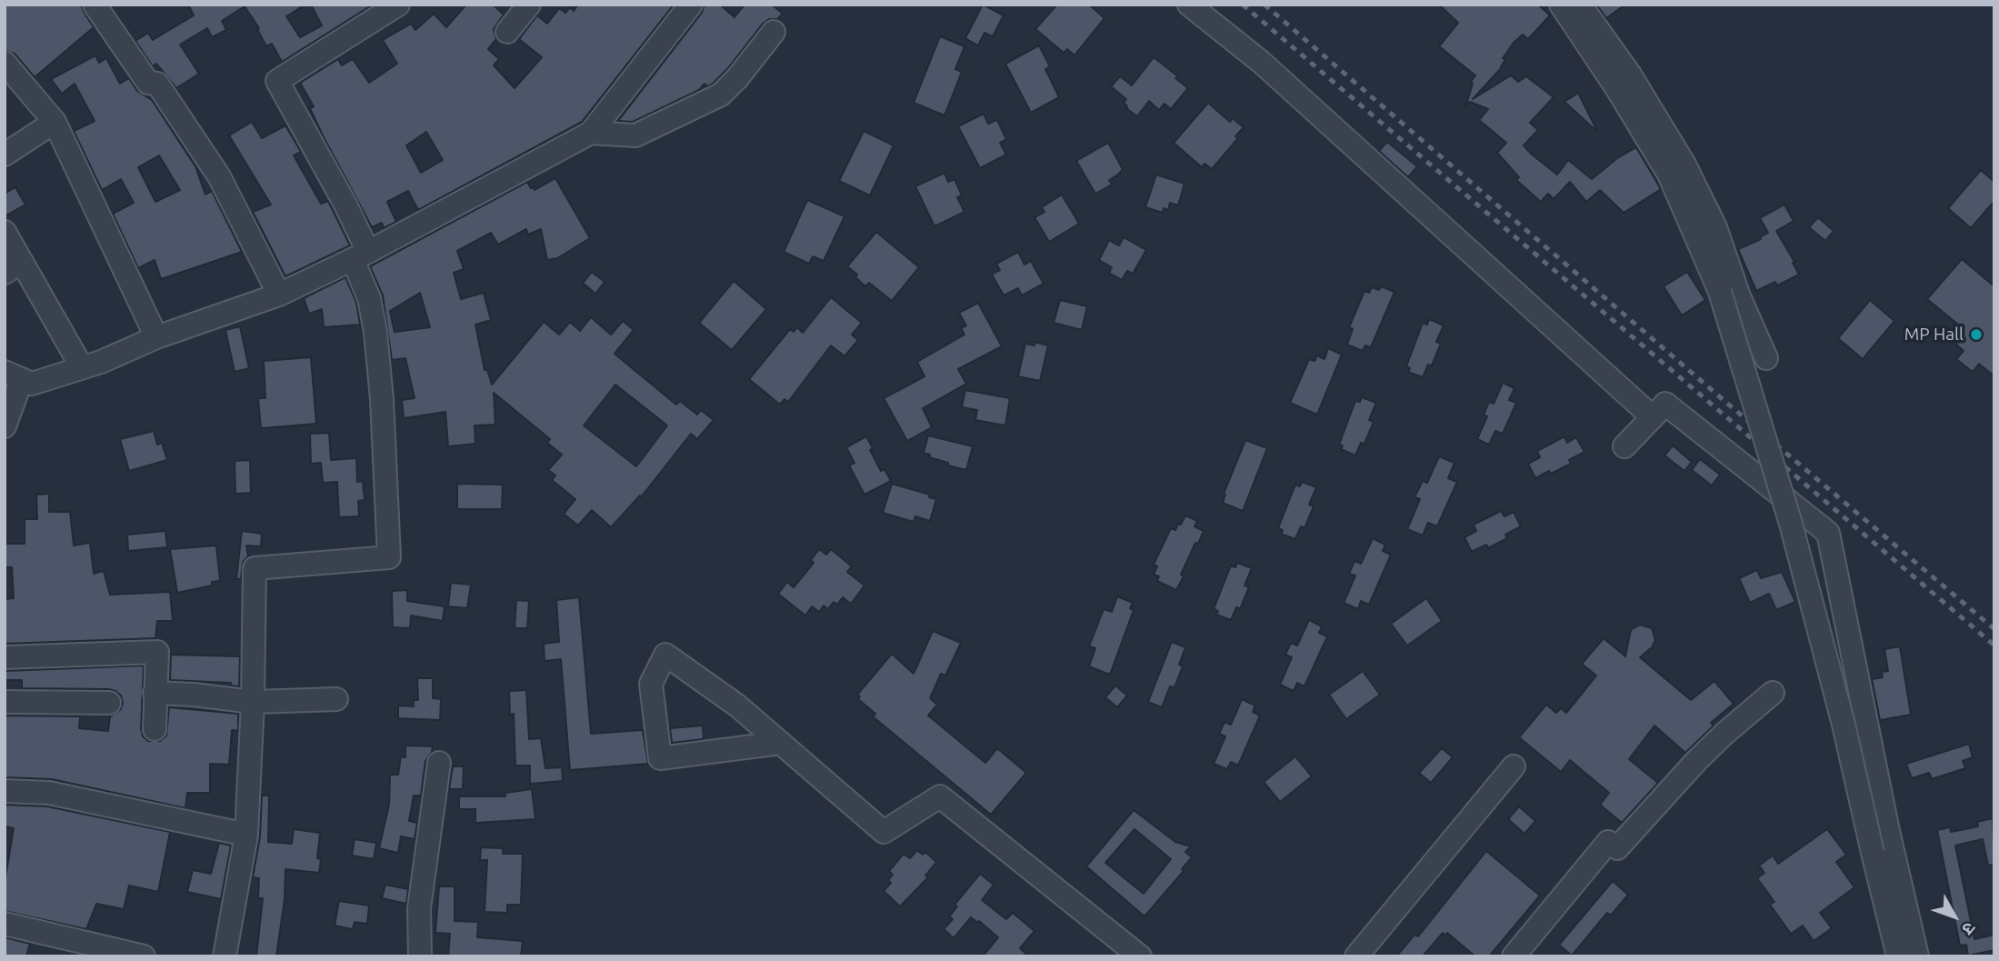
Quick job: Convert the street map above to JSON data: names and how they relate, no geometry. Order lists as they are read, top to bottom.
{
  "places": ["MP Hall"],
  "north": "bottom right"
}
